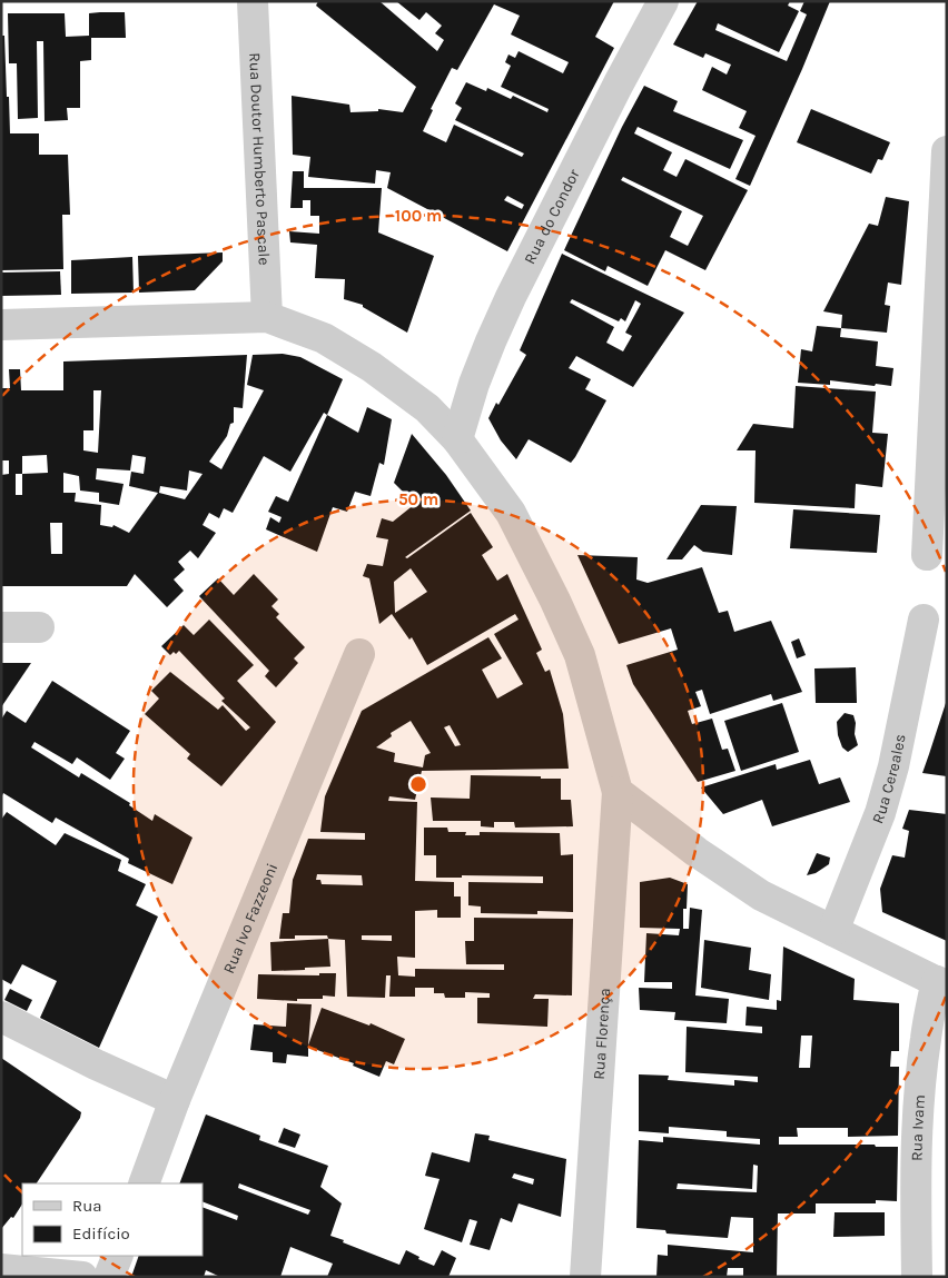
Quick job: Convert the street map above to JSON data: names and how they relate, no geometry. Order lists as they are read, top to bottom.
{
  "streets": {
    "street": [
      "Rua Doutor Humberto Pascale",
      "Rua do Condor",
      "Rua Cereales",
      "Rua Ivo Fazzeoni",
      "Rua Florença",
      "Rua Ivam"
    ]
  },
  "crossings": [
    ["Rua Doutor Humberto Pascale", "Rua Florença"],
    ["Rua do Condor", "Rua Florença"]
  ],
  "legend": ["Rua", "Edifício"],
  "rings": ["100 m", "50 m"]
}
